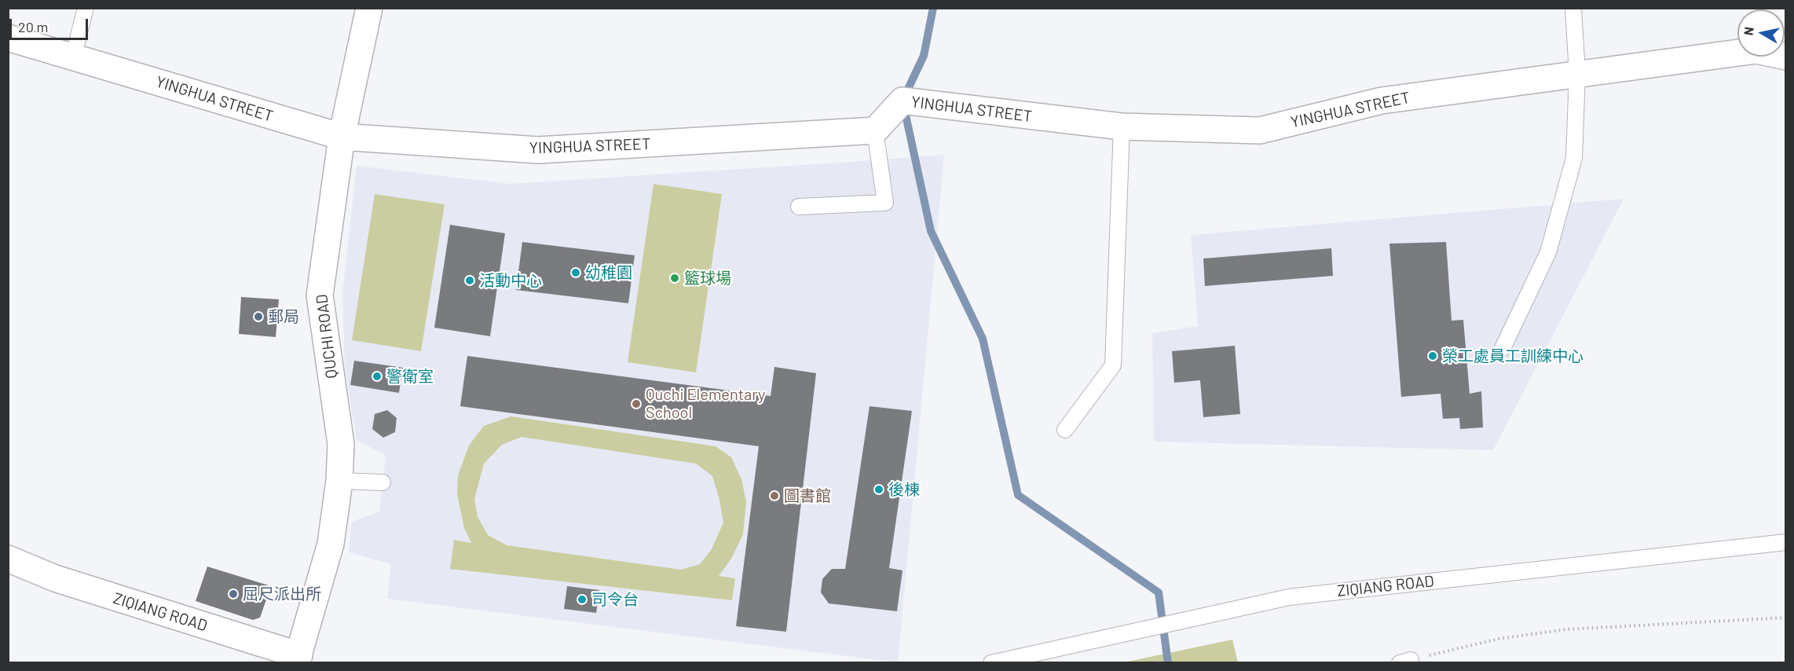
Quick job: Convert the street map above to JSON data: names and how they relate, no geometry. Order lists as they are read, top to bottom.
{
  "streets": {
    "street": ["YINGHUA STREET", "QUCHI ROAD", "ZIQIANG ROAD"]
  },
  "crossings": [
    ["YINGHUA STREET", "QUCHI ROAD"],
    ["QUCHI ROAD", "ZIQIANG ROAD"]
  ],
  "places": [
    "幼稚園",
    "籃球場",
    "活動中心",
    "郵局",
    "榮工處員工訓練中心",
    "警衛室",
    "Quchi Elementary School",
    "後棟",
    "圖書館",
    "屈尺派出所",
    "司令台"
  ],
  "scale_bar": "20 m",
  "north": "left"
}
